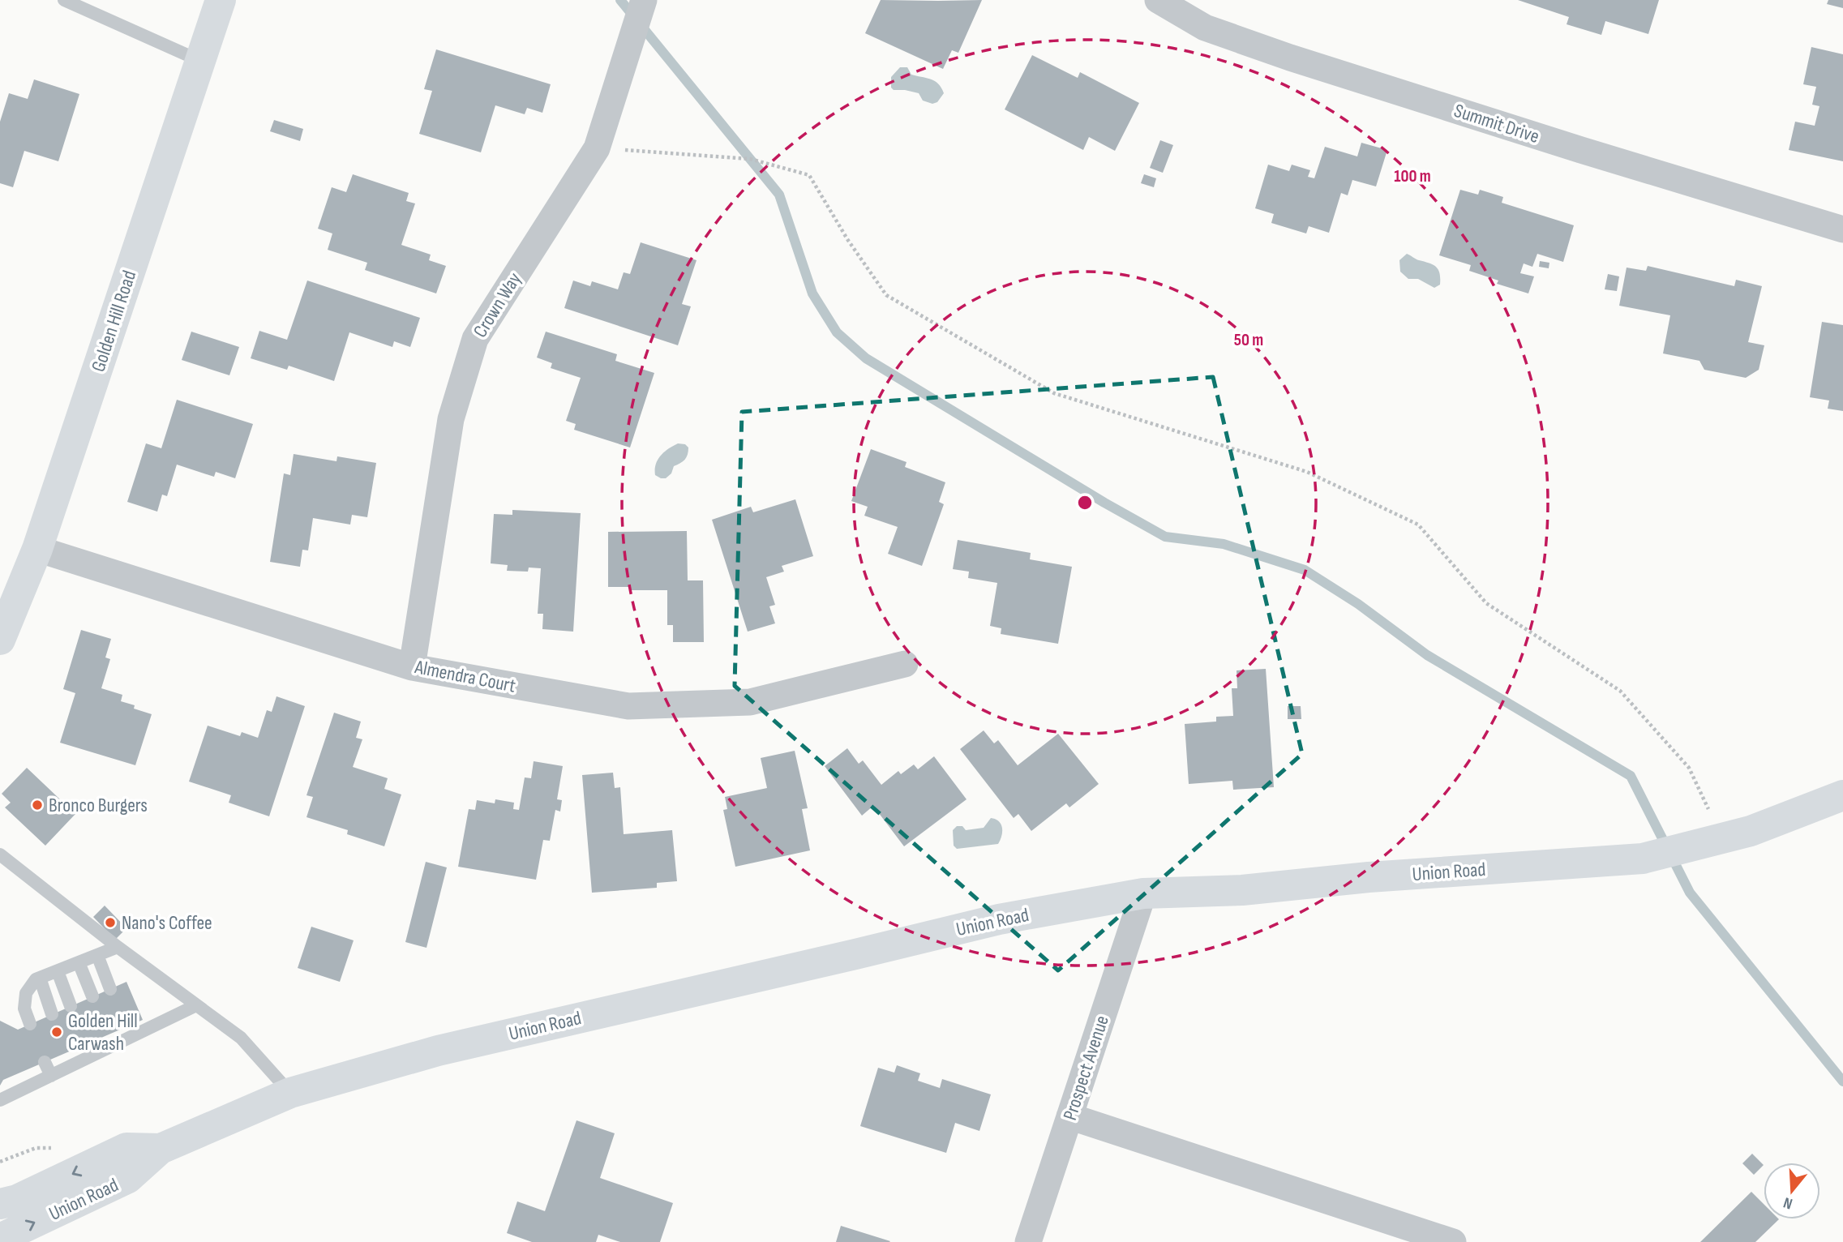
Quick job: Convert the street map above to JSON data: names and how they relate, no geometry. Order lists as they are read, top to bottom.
{
  "streets": {
    "main road": ["Golden Hill Road", "Union Road"],
    "street": [
      "Summit Drive",
      "Crown Way",
      "Almendra Court",
      "Prospect Avenue"
    ]
  },
  "crossings": [
    ["Crown Way", "Almendra Court"],
    ["Golden Hill Road", "Almendra Court"],
    ["Union Road", "Prospect Avenue"]
  ],
  "places": ["Bronco Burgers", "Nano's Coffee", "Golden Hill Carwash"],
  "north": "bottom",
  "rings": ["100 m", "50 m"]
}
